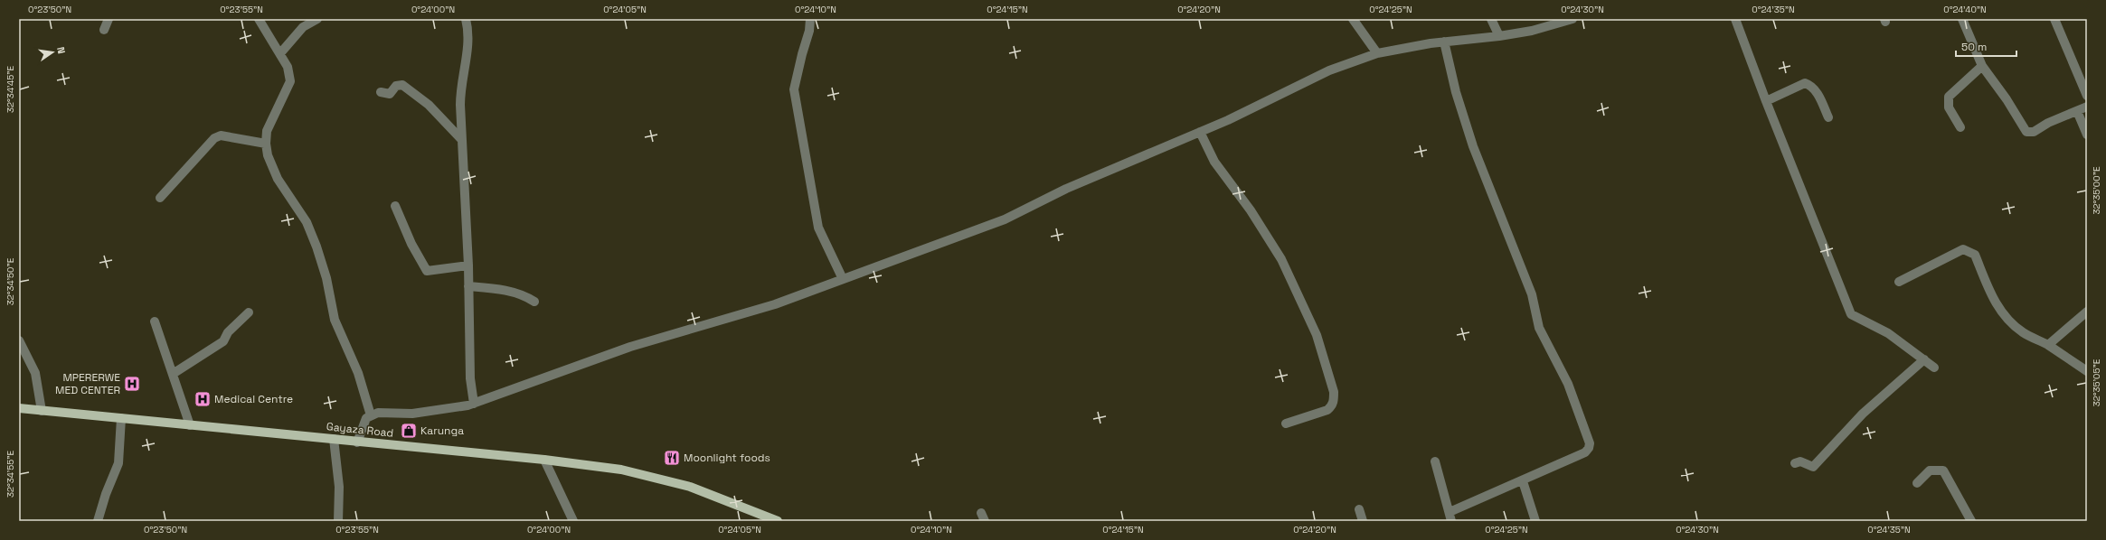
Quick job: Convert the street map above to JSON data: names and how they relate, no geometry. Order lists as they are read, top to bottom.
{
  "streets": {
    "main road": ["Gayaza Road"]
  },
  "places": {
    "hospital": ["MPERERWE MED CENTER", "Medical Centre"],
    "shop": ["Karunga"],
    "restaurant": ["Moonlight foods"]
  },
  "scale_bar": "50 m",
  "north": "right",
  "coordinates": [
    "0°23'50\"N",
    "0°23'55\"N",
    "0°24'00\"N",
    "0°24'05\"N",
    "0°24'10\"N",
    "0°24'15\"N",
    "0°24'20\"N",
    "0°24'25\"N",
    "0°24'30\"N",
    "0°24'35\"N",
    "0°24'40\"N",
    "32°34'45\"E",
    "32°35'00\"E",
    "32°34'50\"E",
    "32°35'05\"E",
    "32°34'55\"E"
  ]
}
